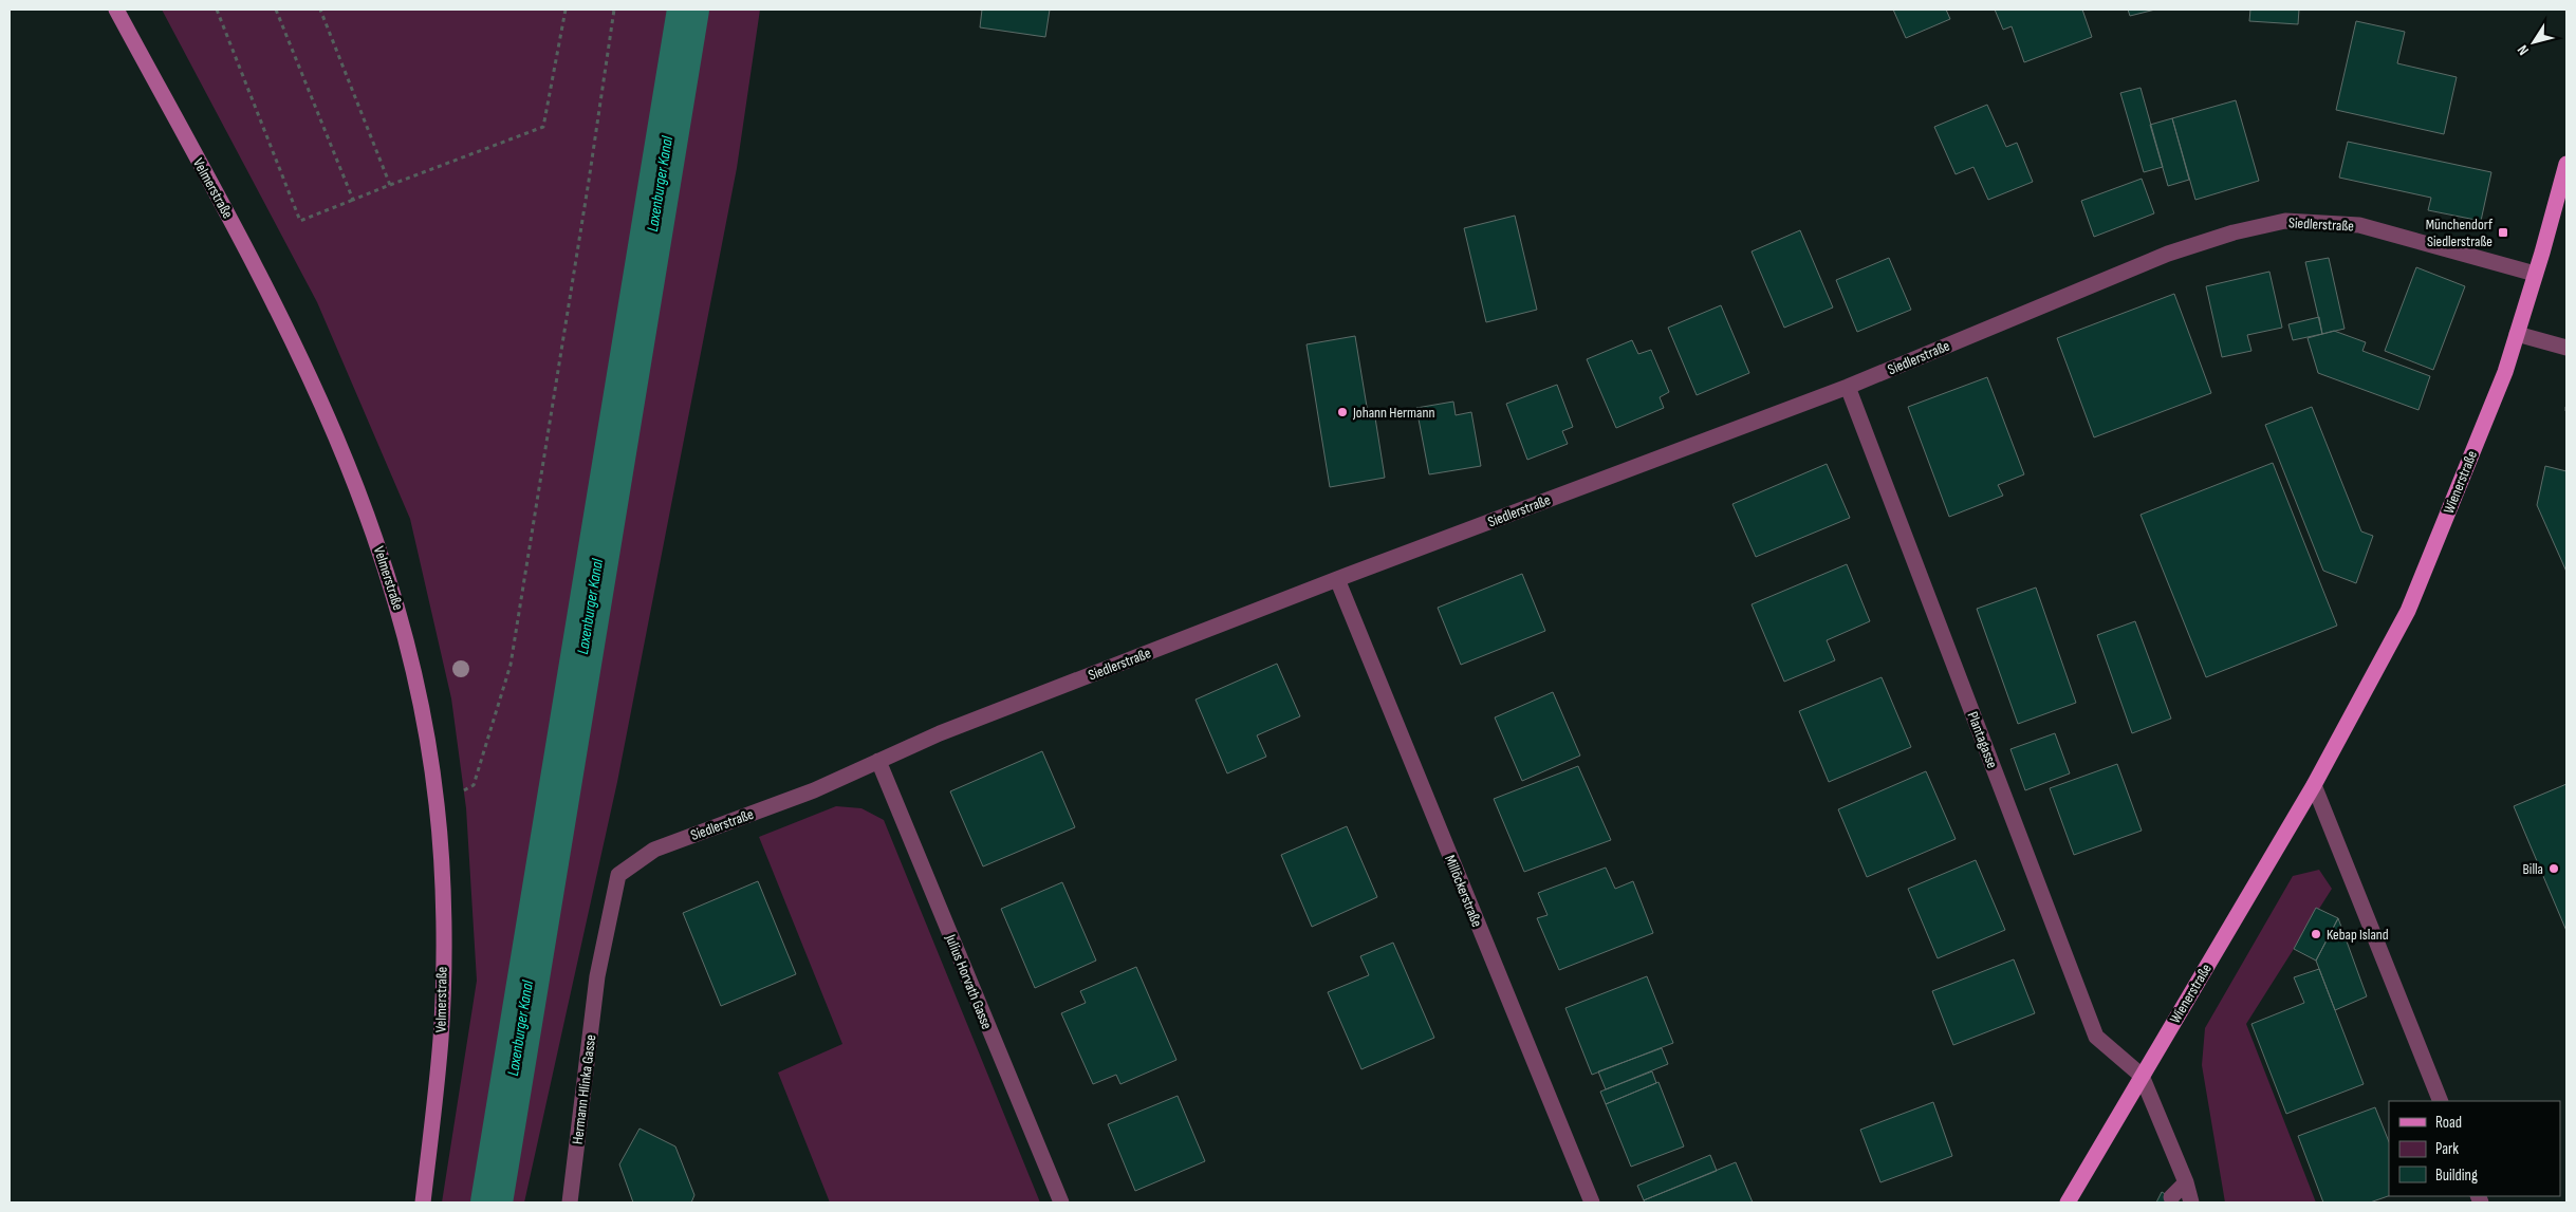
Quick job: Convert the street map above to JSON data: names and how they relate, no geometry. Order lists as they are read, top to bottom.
{
  "streets": {
    "main road": ["Wienerstraße"],
    "street": [
      "Velmerstraße",
      "Siedlerstraße",
      "Plantagasse",
      "Millöckerstraße",
      "Julius Horvath Gasse",
      "Hermann Hlinka Gasse"
    ]
  },
  "crossings": [
    ["Siedlerstraße", "Wienerstraße"],
    ["Siedlerstraße", "Plantagasse"],
    ["Siedlerstraße", "Millöckerstraße"],
    ["Siedlerstraße", "Julius Horvath Gasse"],
    ["Siedlerstraße", "Hermann Hlinka Gasse"],
    ["Wienerstraße", "Plantagasse"]
  ],
  "water": ["Laxenburger Kanal"],
  "places": {
    "transit": ["Münchendorf Siedlerstraße"],
    "other": ["Johann Hermann", "Billa", "Kebap Island"]
  },
  "legend": ["Road", "Park", "Building"],
  "north": "bottom left"
}
